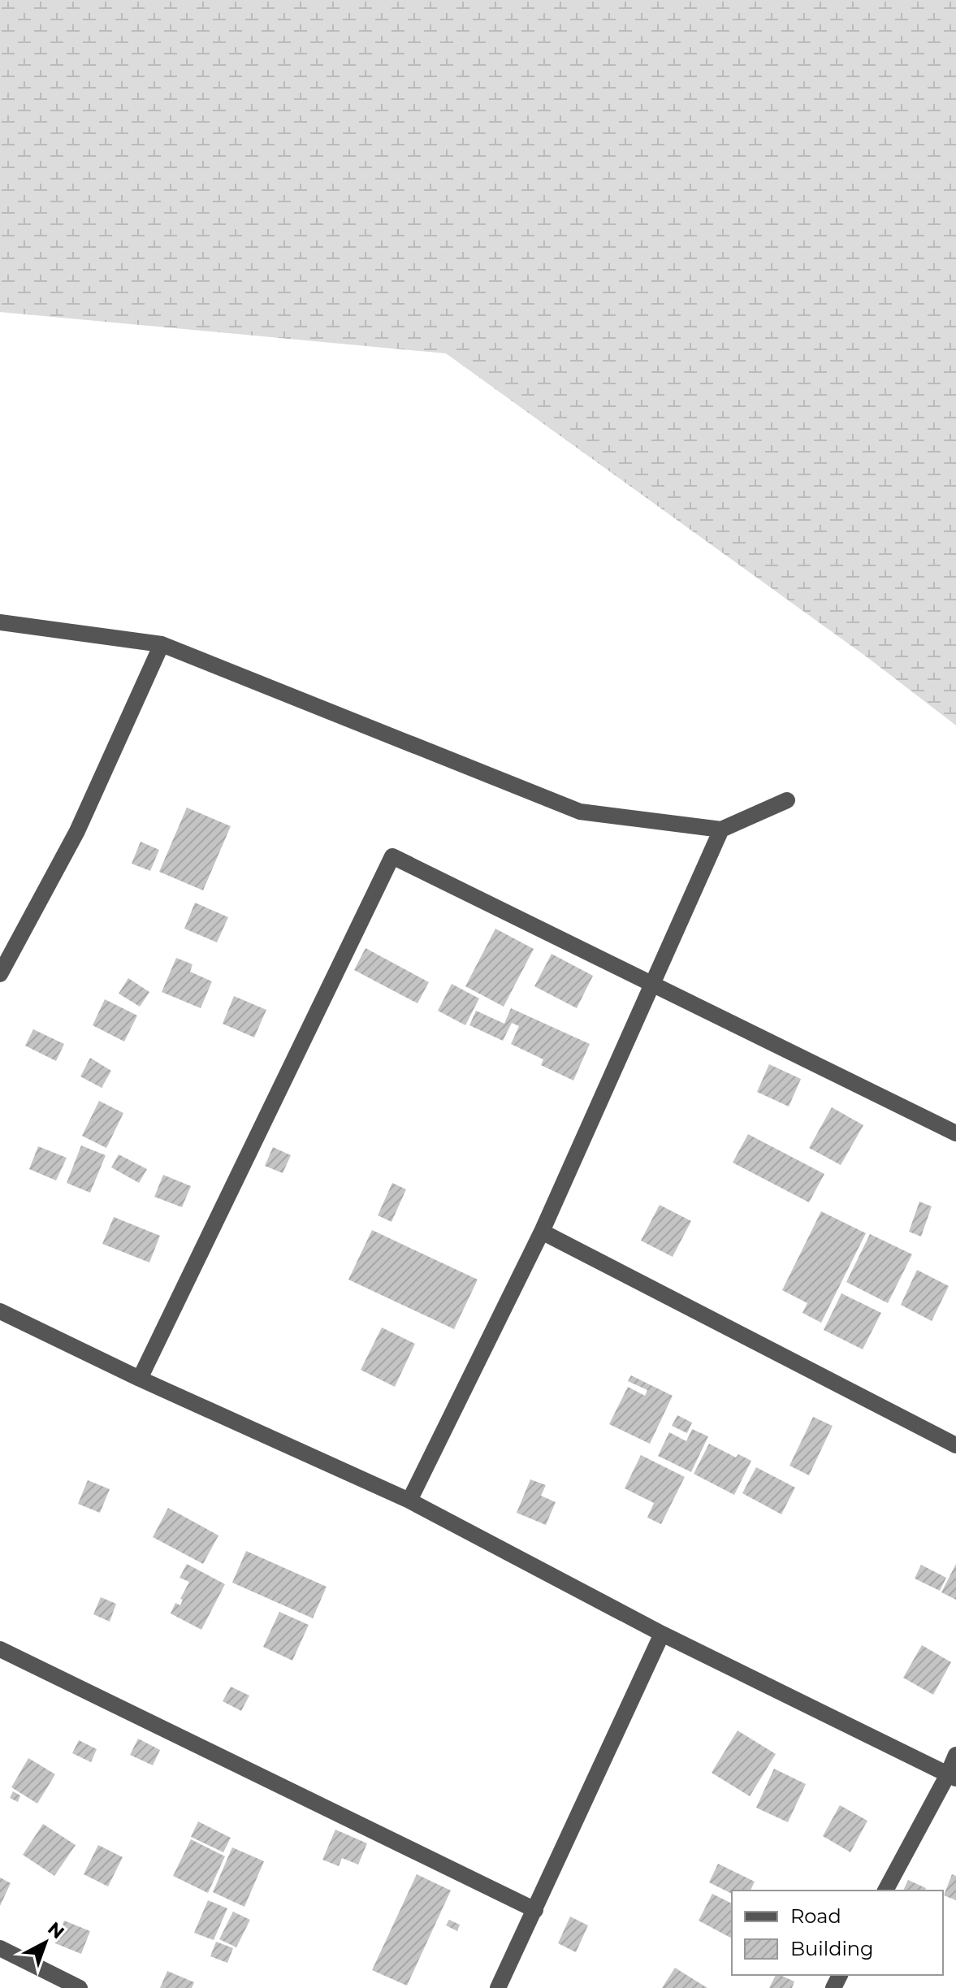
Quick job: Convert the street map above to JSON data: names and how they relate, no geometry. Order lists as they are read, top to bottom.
{
  "legend": ["Road", "Building"],
  "north": "top right"
}
